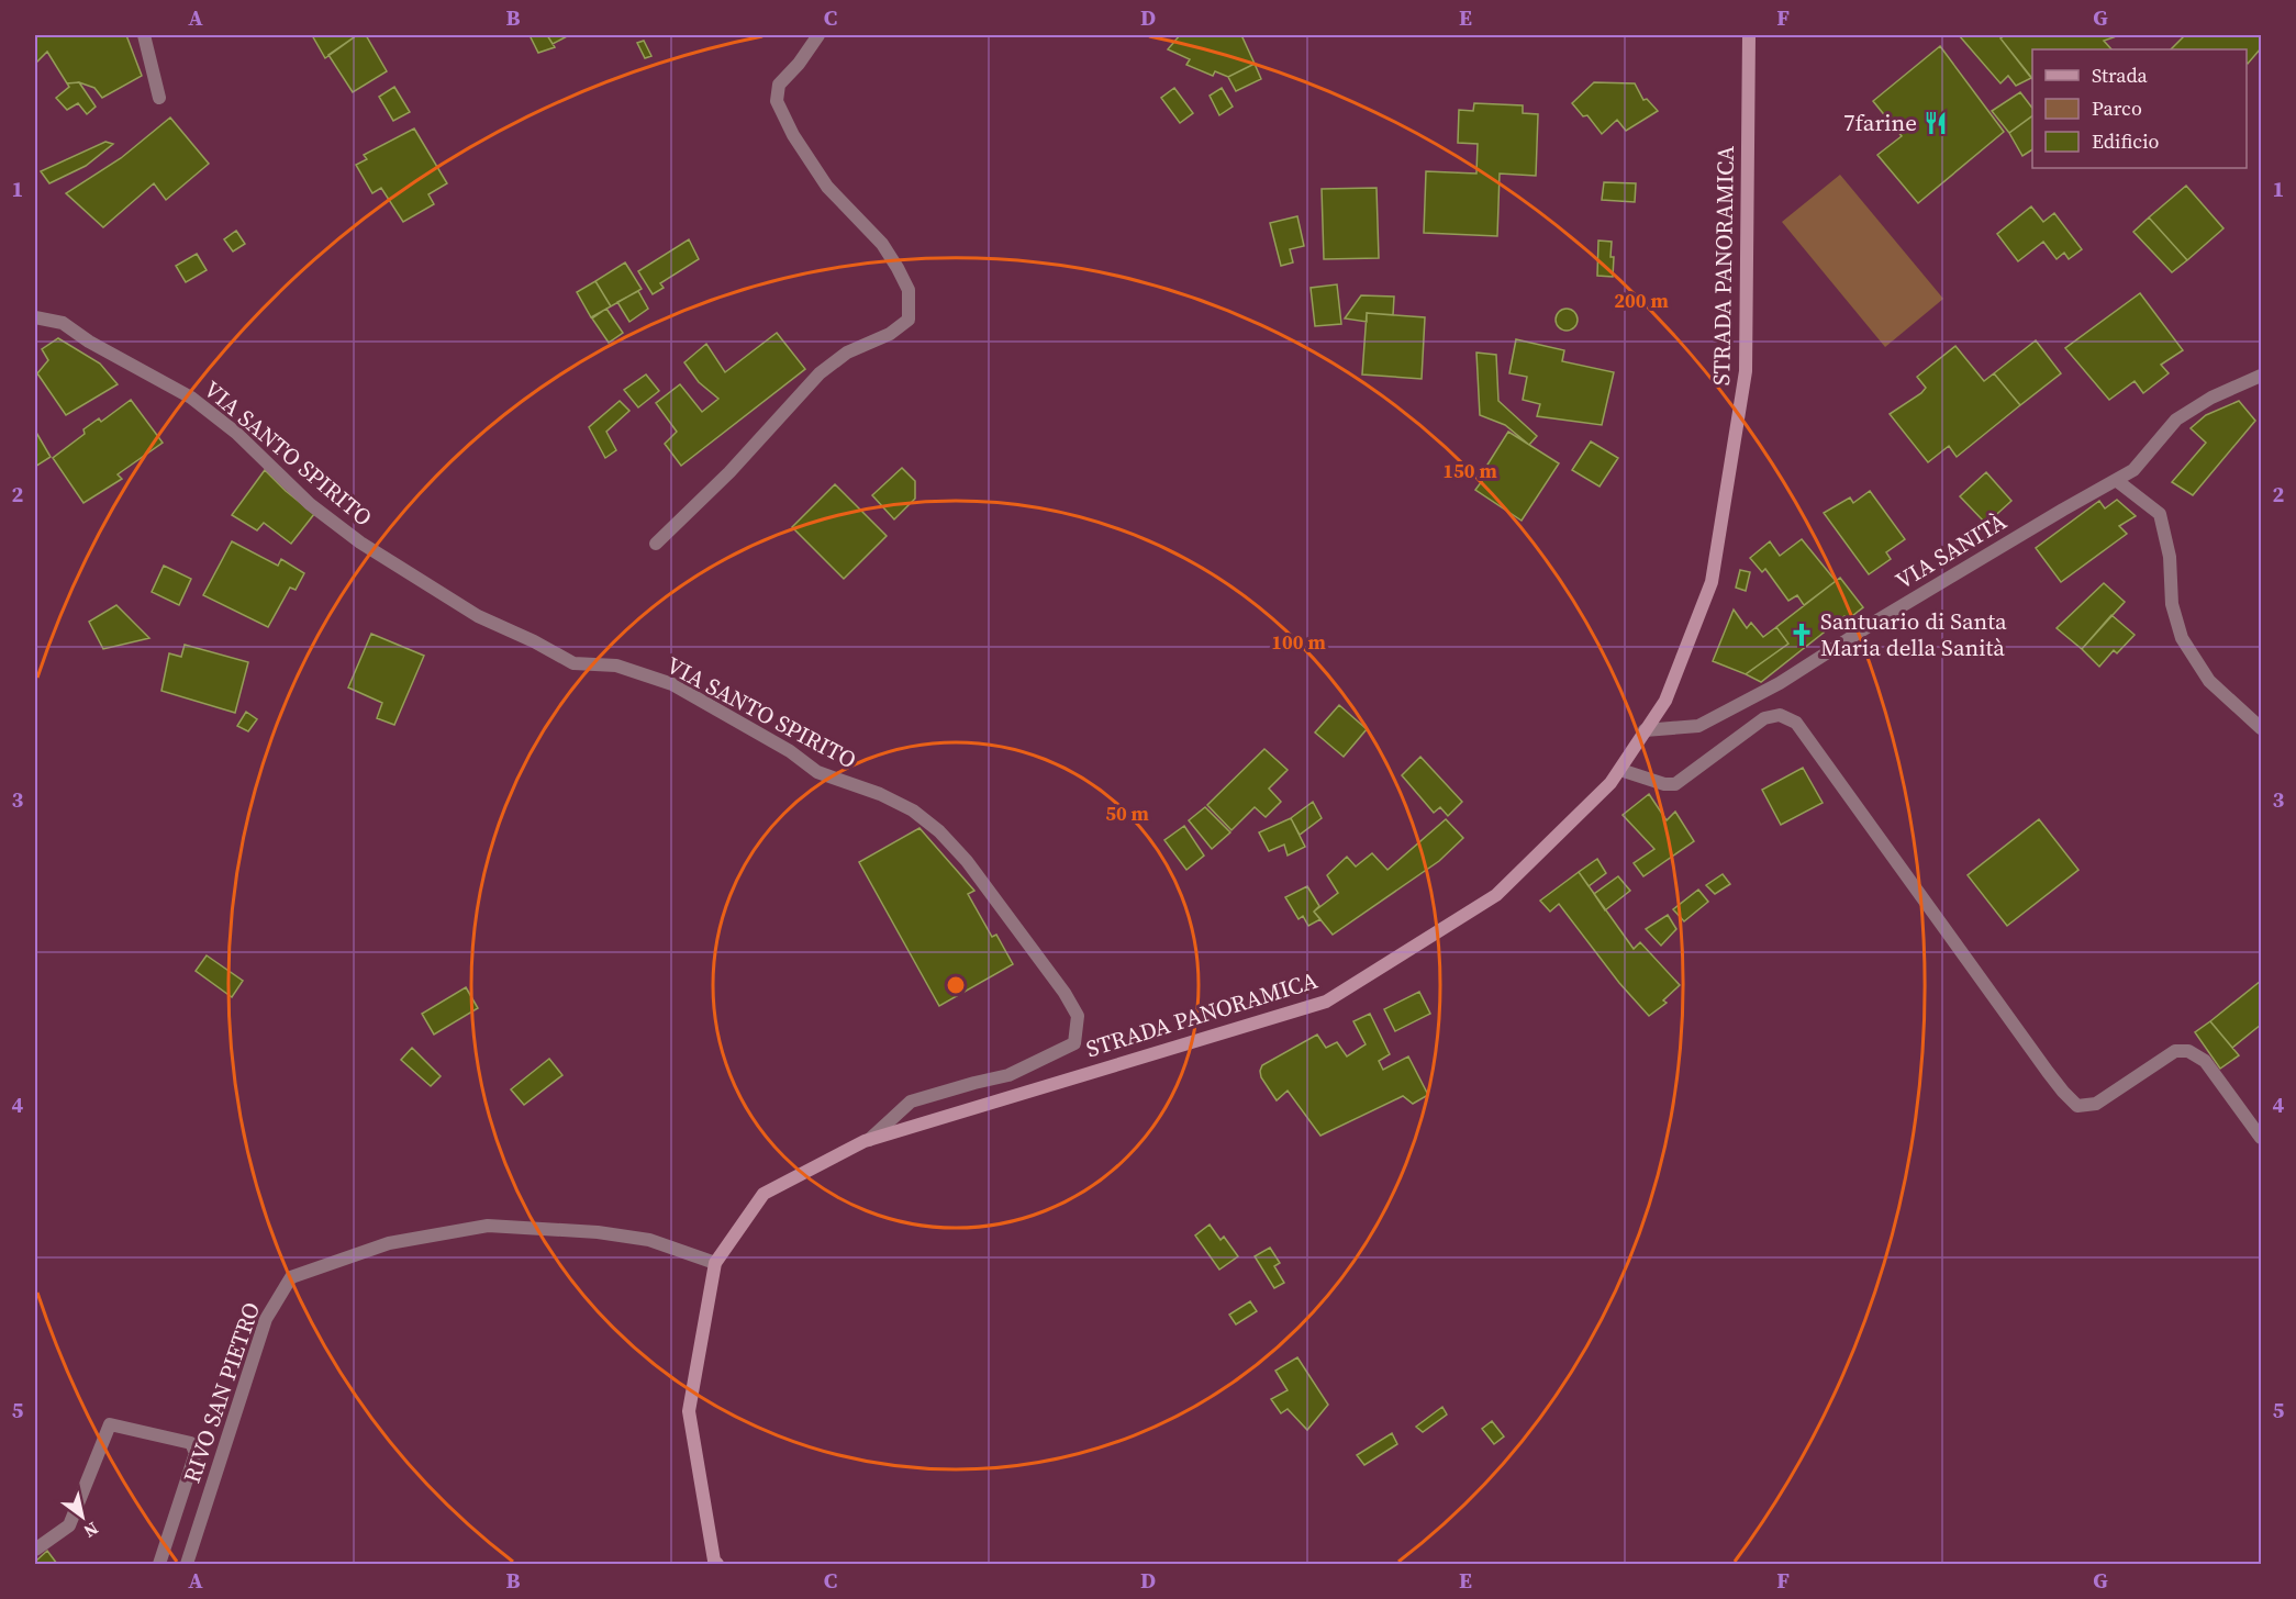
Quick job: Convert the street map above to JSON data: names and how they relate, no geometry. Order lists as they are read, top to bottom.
{
  "streets": {
    "main road": ["STRADA PANORAMICA"],
    "street": ["VIA SANTO SPIRITO", "VIA SANITÀ", "RIVO SAN PIETRO"]
  },
  "crossings": [
    ["STRADA PANORAMICA", "VIA SANTO SPIRITO"],
    ["STRADA PANORAMICA", "VIA SANITÀ"],
    ["STRADA PANORAMICA", "RIVO SAN PIETRO"]
  ],
  "places": {
    "restaurant": ["7farine"],
    "church": ["Santuario di Santa Maria della Sanità"]
  },
  "legend": ["Strada", "Parco", "Edificio"],
  "north": "bottom right",
  "grid": {
    "columns": [
      "A",
      "B",
      "C",
      "D",
      "E",
      "F",
      "G"
    ],
    "rows": [
      "1",
      "2",
      "3",
      "4",
      "5"
    ]
  },
  "rings": [
    "200 m",
    "150 m",
    "100 m",
    "50 m"
  ]
}
